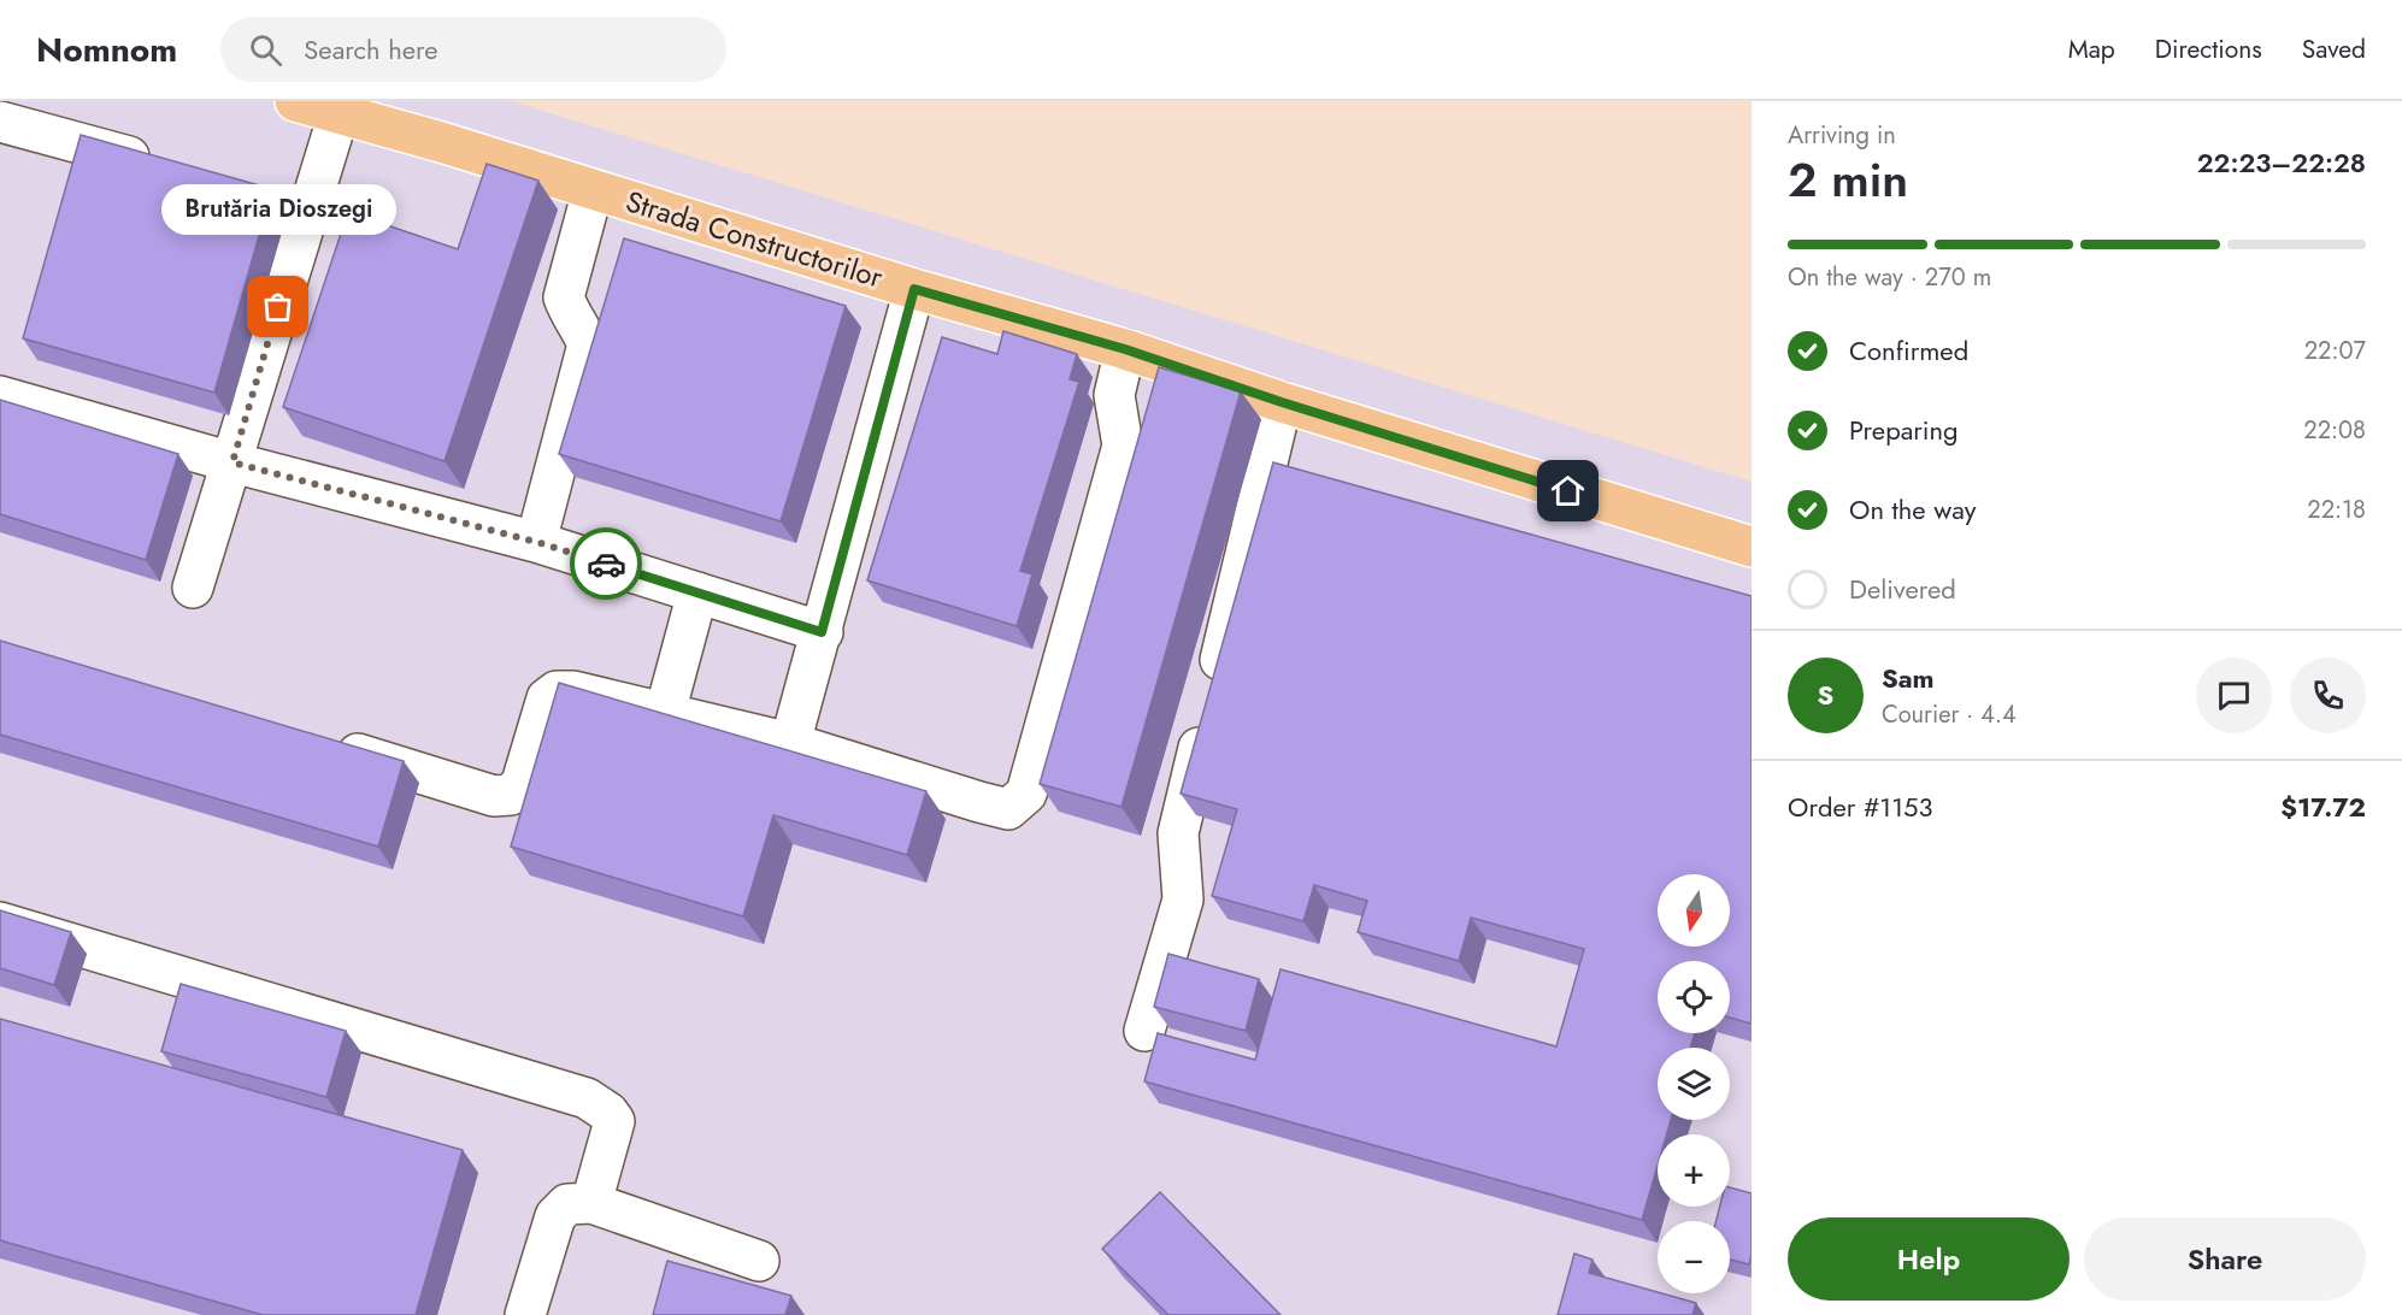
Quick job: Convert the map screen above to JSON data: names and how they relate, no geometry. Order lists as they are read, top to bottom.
{
  "streets": {
    "main road": ["Strada Constructorilor"]
  },
  "places": ["Brutăria Dioszegi"],
  "north": "bottom",
  "page": {
    "header": "Nomnom",
    "search": "Search here",
    "nav": ["Map", "Directions", "Saved"],
    "heading": ["2 min", "Arriving in", "22:23–22:28"],
    "panel": [
      "Sam",
      "Courier · 4.4",
      "Order #1153",
      "$17.72"
    ],
    "bubble": "Brutăria Dioszegi",
    "bar": "On the way · 270 m",
    "list": [
      ["Confirmed", "22:07"],
      ["Preparing", "22:08"],
      ["On the way", "22:18"],
      "Delivered"
    ],
    "round": "S",
    "map_buttons": ["+", "−"],
    "buttons": ["Help", "Share"]
  }
}
